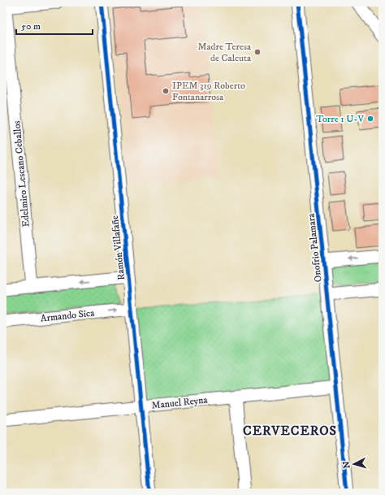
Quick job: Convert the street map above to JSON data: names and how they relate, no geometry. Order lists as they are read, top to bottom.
{
  "streets": {
    "street": [
      "Edelmiro Lescano Ceballos",
      "Ramón Villafañe",
      "Onofrio Palamara",
      "Armando Sica",
      "Manuel Reyna"
    ]
  },
  "crossings": [
    ["Ramón Villafañe", "Armando Sica"],
    ["Ramón Villafañe", "Manuel Reyna"],
    ["Onofrio Palamara", "Manuel Reyna"]
  ],
  "districts": ["CERVECEROS"],
  "places": ["Madre Teresa de Calcuta", "IPEM 319 Roberto Fontanarrosa", "Torre 1 U-V"],
  "scale_bar": "50 m",
  "north": "left"
}
